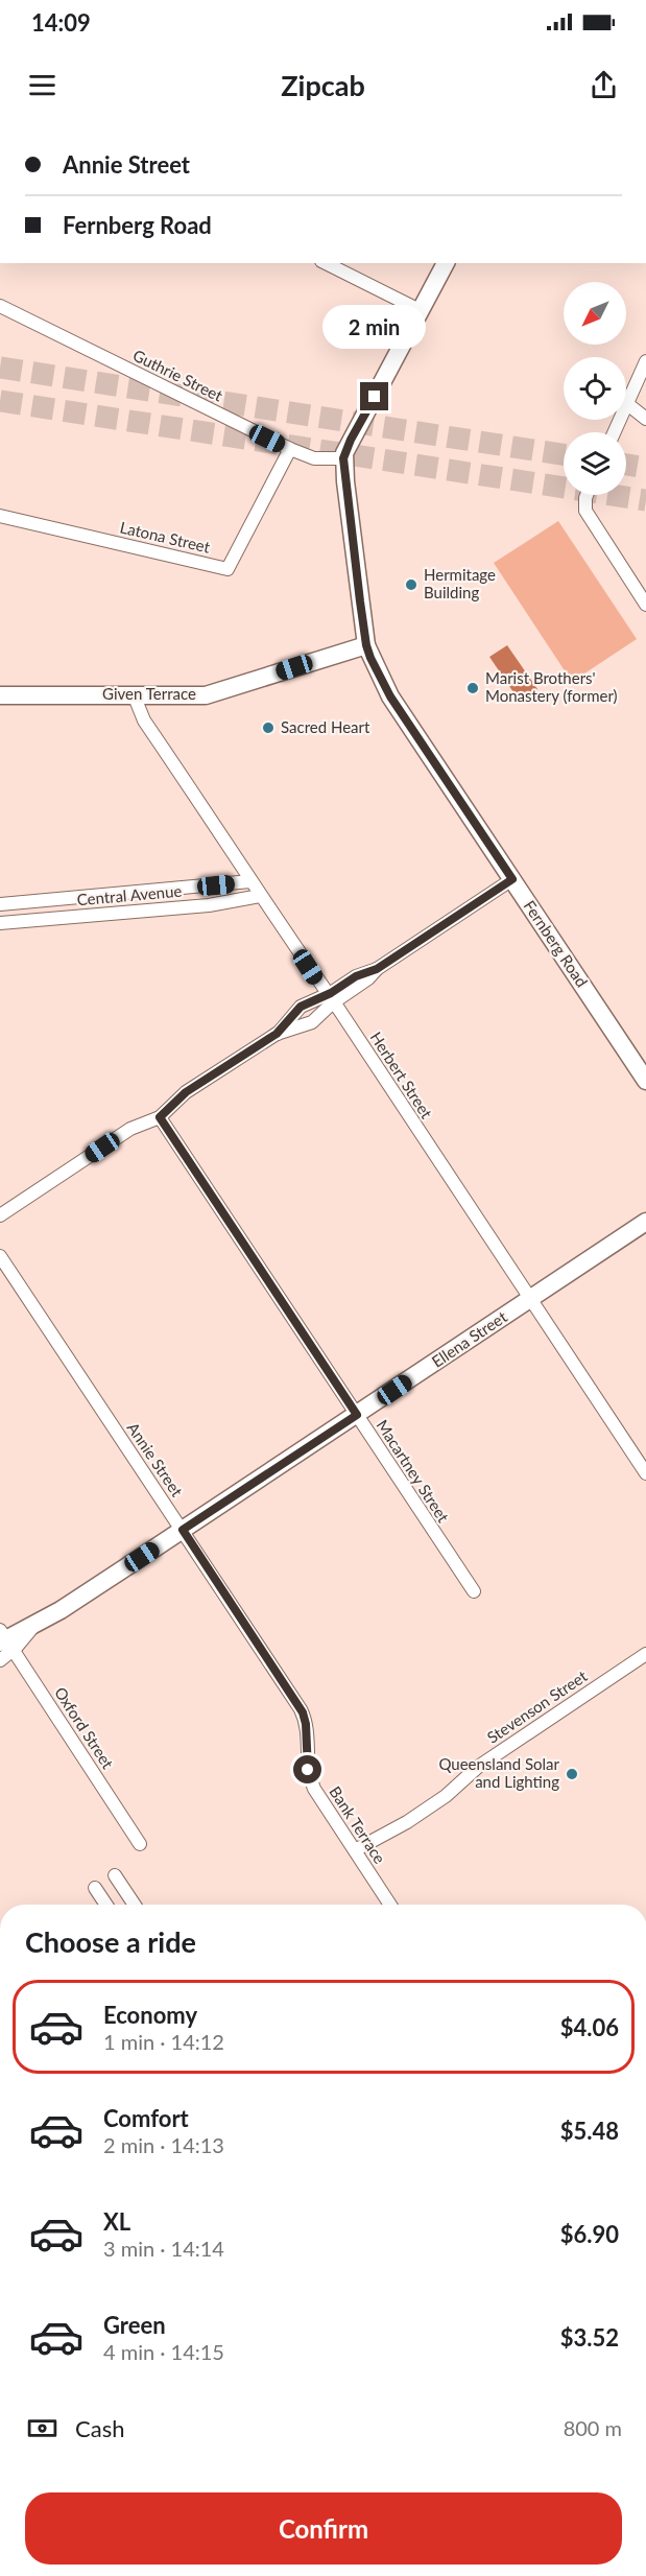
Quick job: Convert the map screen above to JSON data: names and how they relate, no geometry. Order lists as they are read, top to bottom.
{
  "streets": {
    "street": [
      "Guthrie Street",
      "Latona Street",
      "Given Terrace",
      "Central Avenue",
      "Fernberg Road",
      "Herbert Street",
      "Ellena Street",
      "Annie Street",
      "Macartney Street",
      "Stevenson Street",
      "Oxford Street",
      "Bank Terrace"
    ]
  },
  "crossings": [
    ["Guthrie Street", "Latona Street"],
    ["Guthrie Street", "Fernberg Road"],
    ["Given Terrace", "Fernberg Road"],
    ["Given Terrace", "Herbert Street"],
    ["Central Avenue", "Herbert Street"],
    ["Herbert Street", "Ellena Street"],
    ["Ellena Street", "Annie Street"],
    ["Ellena Street", "Macartney Street"],
    ["Ellena Street", "Oxford Street"],
    ["Annie Street", "Bank Terrace"],
    ["Stevenson Street", "Bank Terrace"]
  ],
  "places": [
    "Hermitage Building",
    "Marist Brothers' Monastery (former)",
    "Sacred Heart",
    "Queensland Solar and Lighting"
  ],
  "north": "bottom left",
  "page": {
    "status": "14:09",
    "header": "Zipcab",
    "banner": ["Annie Street", "Fernberg Road"],
    "bubble": "2 min",
    "heading": "Choose a ride",
    "list": [
      {
        "name": "Economy",
        "note": "1 min · 14:12",
        "value": "$4.06"
      },
      {
        "name": "Comfort",
        "note": "2 min · 14:13",
        "value": "$5.48"
      },
      {
        "name": "XL",
        "note": "3 min · 14:14",
        "value": "$6.90"
      },
      {
        "name": "Green",
        "note": "4 min · 14:15",
        "value": "$3.52"
      }
    ],
    "pay": ["Cash", "800 m"],
    "buttons": "Confirm"
  }
}
